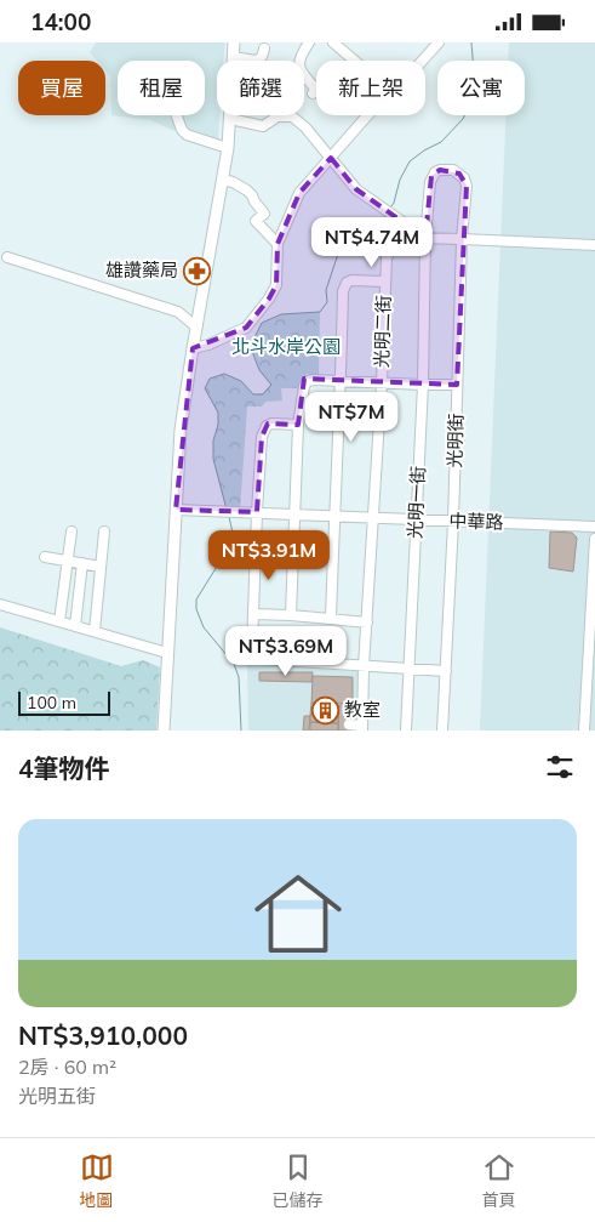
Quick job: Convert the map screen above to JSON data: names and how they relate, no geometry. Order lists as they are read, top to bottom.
{
  "streets": {
    "street": [
      "光明二街",
      "光明街",
      "光明一街",
      "中華路"
    ]
  },
  "crossings": [
    ["光明二街", "光明街"],
    ["光明二街", "光明一街"],
    ["光明二街", "中華路"],
    ["光明街", "光明一街"],
    ["光明街", "中華路"],
    ["光明一街", "中華路"]
  ],
  "parks": ["北斗水岸公園"],
  "places": {
    "pharmacy": ["雄讚藥局"],
    "building": ["教室"]
  },
  "scale_bar": "100 m",
  "page": {
    "status": "14:00",
    "chip": [
      "買屋",
      "租屋",
      "篩選",
      "新上架",
      "公寓"
    ],
    "price": [
      "NT$4.74M",
      "NT$7M",
      "NT$3.91M",
      "NT$3.69M"
    ],
    "scale": "100 m",
    "heading": "4筆物件",
    "list": [
      {
        "name": "NT$3,910,000",
        "note": "2房 · 60 m² · 光明五街"
      }
    ],
    "tabs": ["地圖", "已儲存", "首頁"]
  }
}
